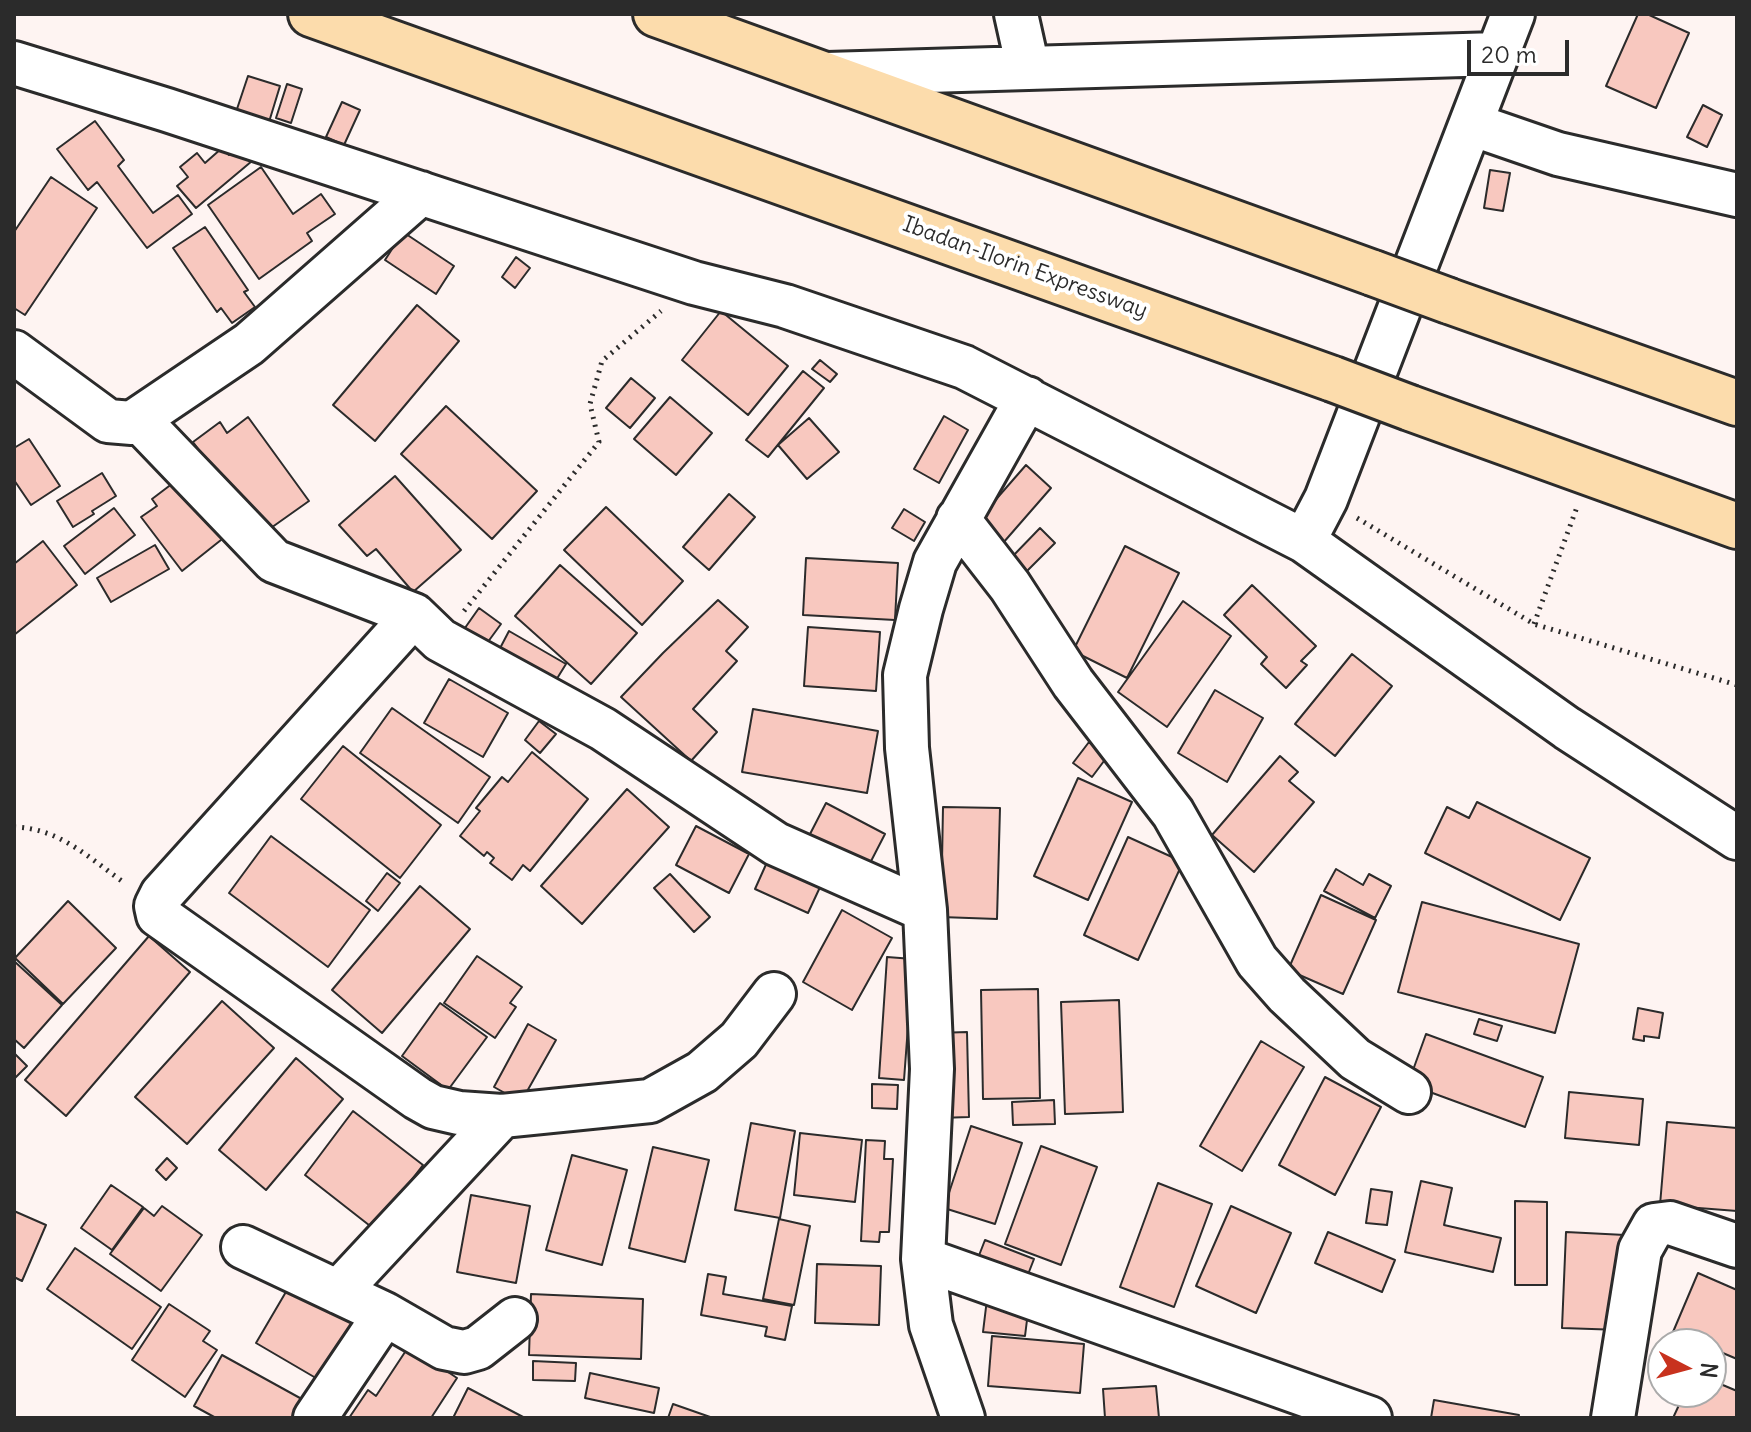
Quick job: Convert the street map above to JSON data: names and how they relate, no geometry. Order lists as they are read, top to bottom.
{
  "streets": {
    "highway": ["Ibadan-Ilorin Expressway"]
  },
  "scale_bar": "20 m",
  "north": "right"
}
